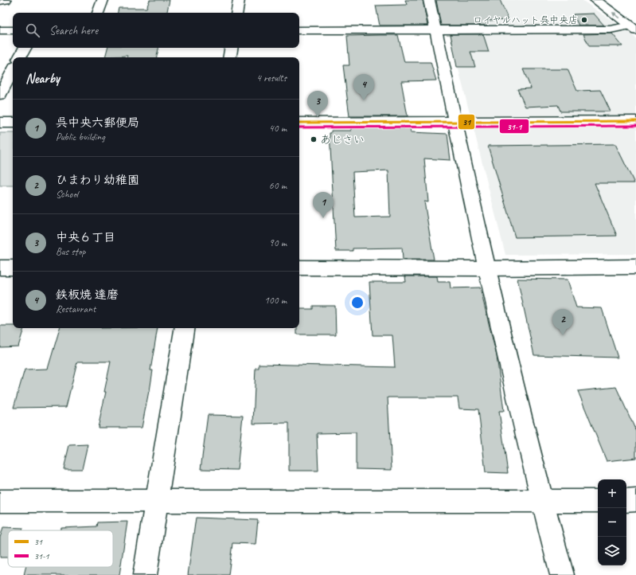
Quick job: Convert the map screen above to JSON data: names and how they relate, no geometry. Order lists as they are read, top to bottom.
{
  "places": ["ロイヤルハット呉中央店", "あじさい"],
  "lines": ["transit line 31", "transit line 31-1"],
  "legend": ["31", "31-1"],
  "page": {
    "search": "Search here",
    "heading": ["Nearby", "4 results"],
    "pins": [
      "4",
      "3",
      "1",
      "2"
    ],
    "list": [
      {
        "mark": "1",
        "name": "呉中央六郵便局",
        "note": "Public building",
        "value": "40 m"
      },
      {
        "mark": "2",
        "name": "ひまわり幼稚園",
        "note": "School",
        "value": "60 m"
      },
      {
        "mark": "3",
        "name": "中央６丁目",
        "note": "Bus stop",
        "value": "90 m"
      },
      {
        "mark": "4",
        "name": "鉄板焼 達磨",
        "note": "Restaurant",
        "value": "100 m"
      }
    ],
    "map_buttons": ["+", "−"]
  }
}
